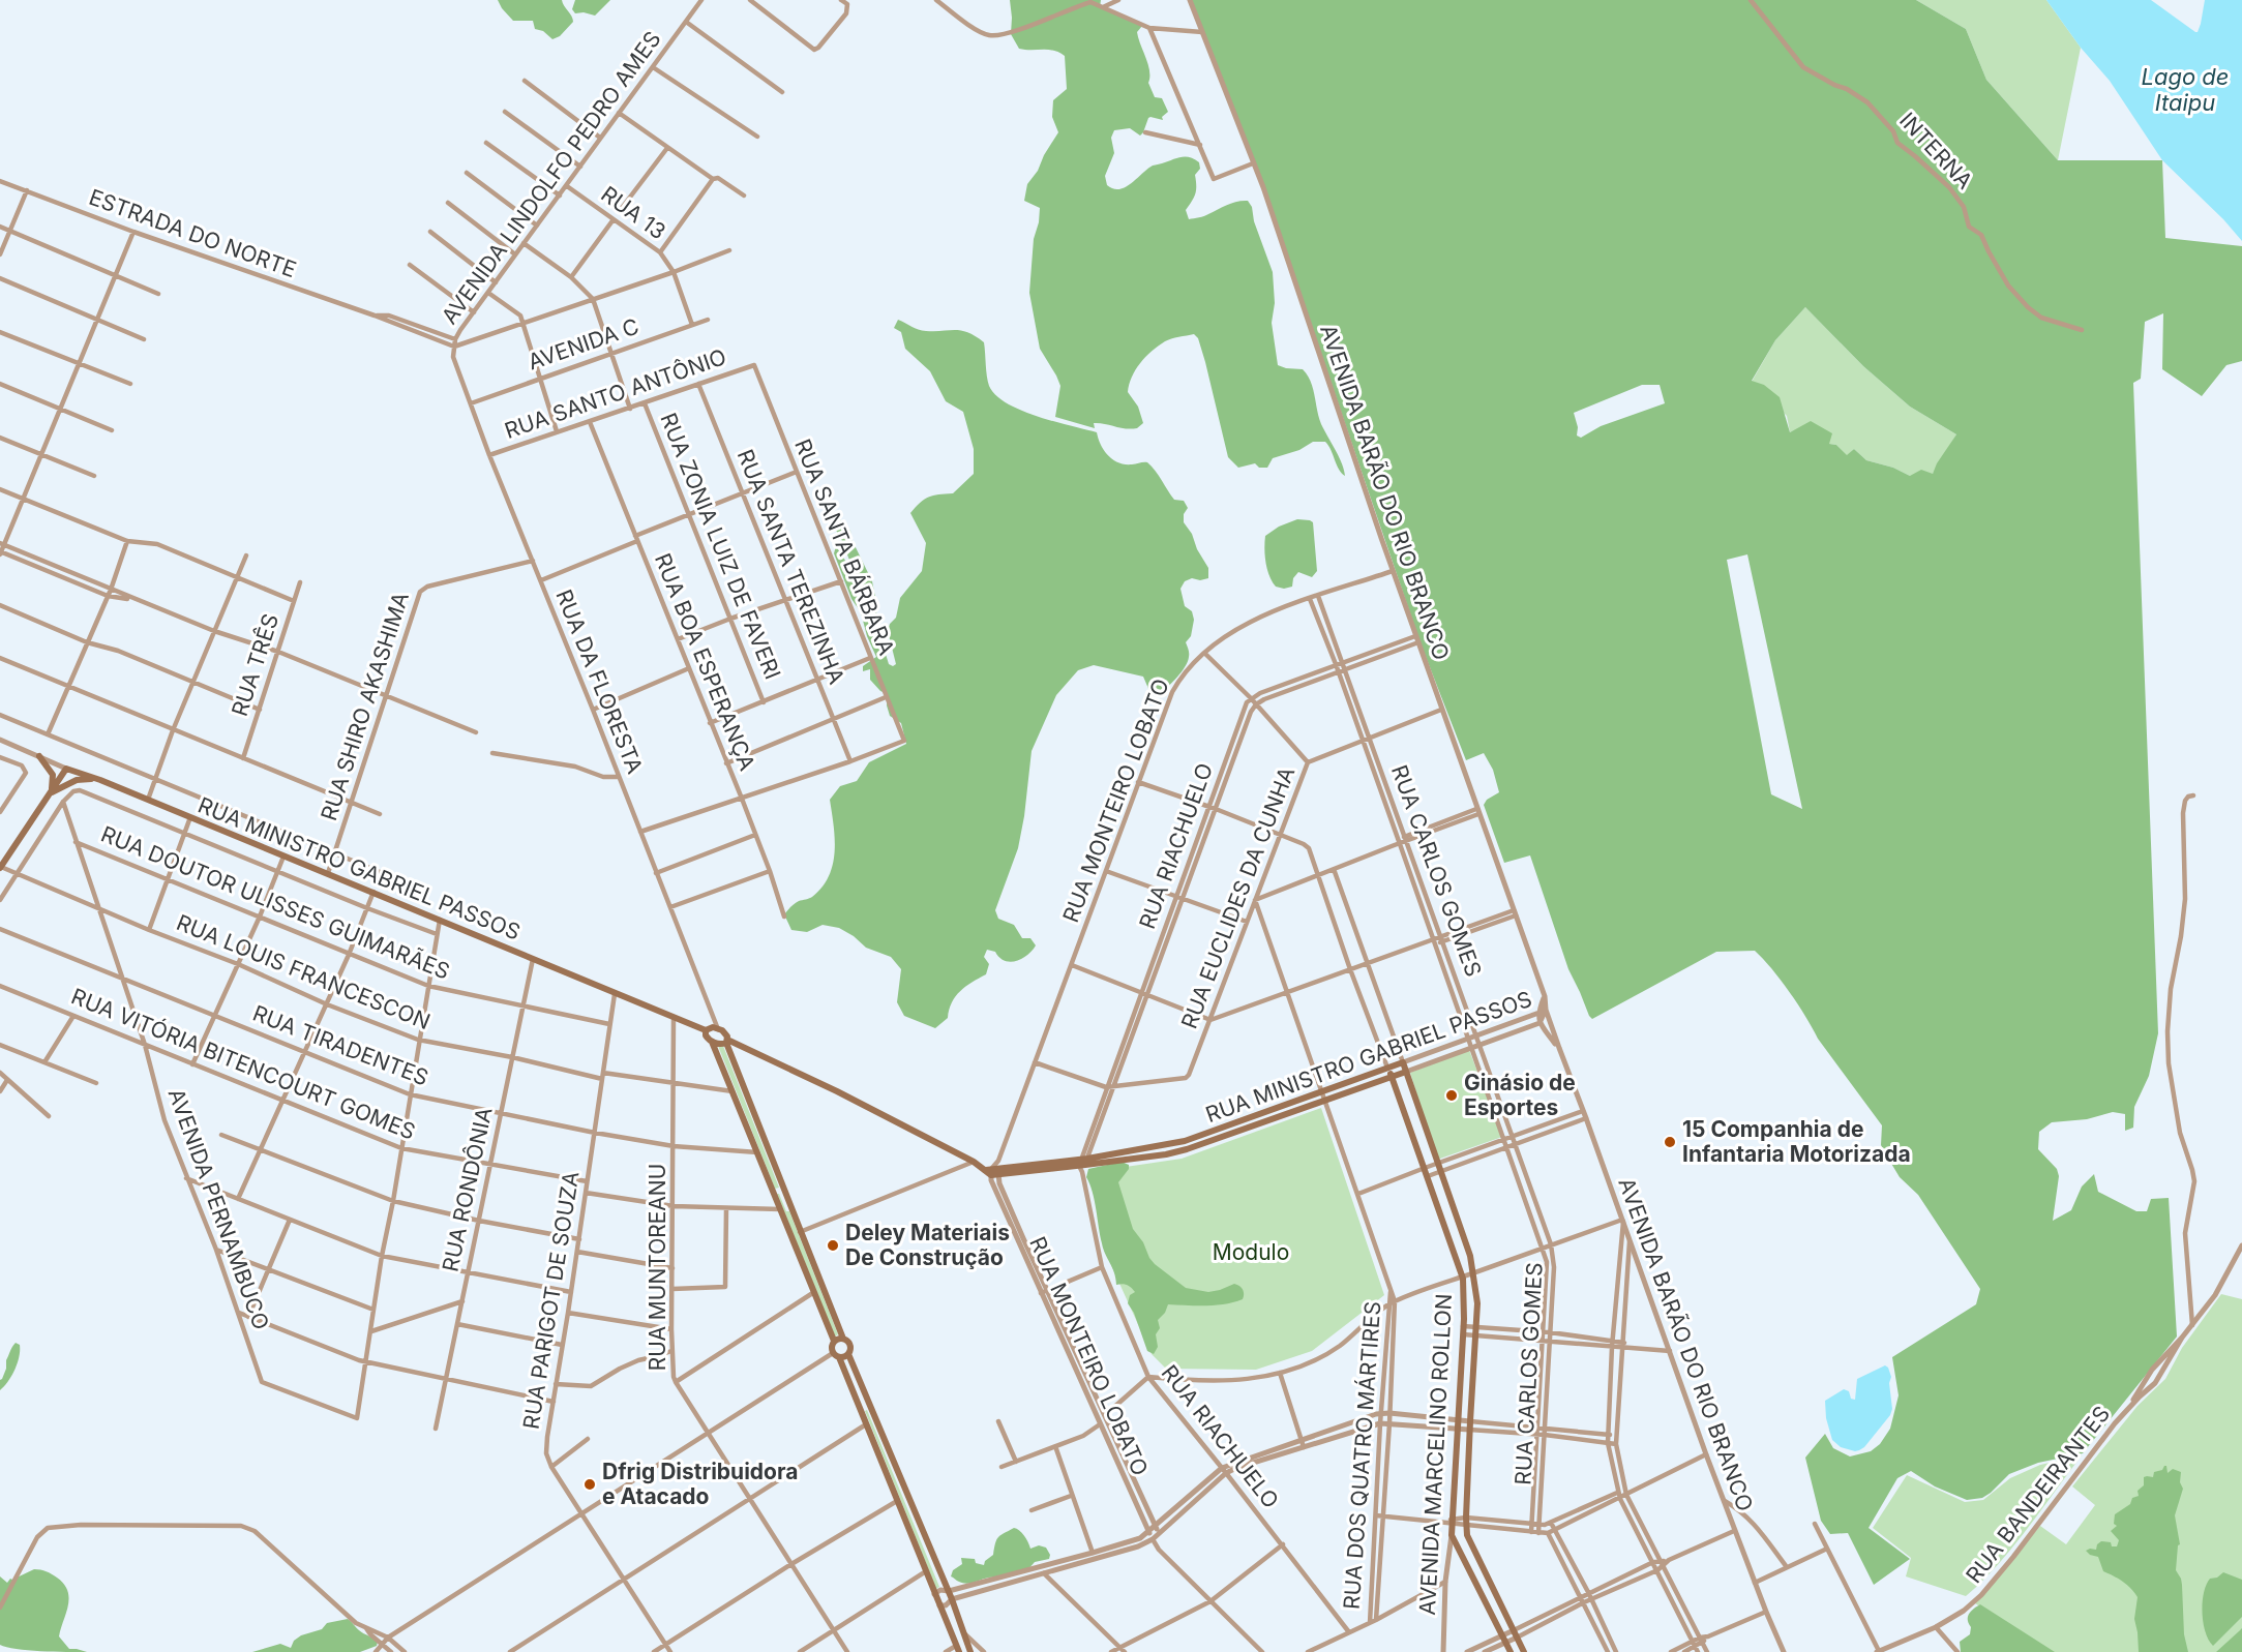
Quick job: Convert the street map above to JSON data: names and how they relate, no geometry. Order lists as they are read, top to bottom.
{
  "streets": {
    "main road": ["RUA MINISTRO GABRIEL PASSOS", "AVENIDA MARCELINO ROLLON"],
    "street": [
      "INTERNA",
      "AVENIDA LINDOLFO PEDRO AMES",
      "RUA 13",
      "ESTRADA DO NORTE",
      "AVENIDA C",
      "RUA SANTO ANTÔNIO",
      "AVENIDA BARÃO DO RIO BRANCO",
      "RUA ZONIA LUIZ DE FAVERI",
      "RUA SANTA BÁRBARA",
      "RUA SANTA TEREZINHA",
      "RUA BOA ESPERANÇA",
      "RUA TRÊS",
      "RUA DA FLORESTA",
      "RUA SHIRO AKASHIMA",
      "RUA MONTEIRO LOBATO",
      "RUA RIACHUELO",
      "RUA CARLOS GOMES",
      "RUA EUCLIDES DA CUNHA",
      "RUA DOUTOR ULISSES GUIMARÃES",
      "RUA LOUIS FRANCESCON",
      "RUA TIRADENTES",
      "RUA VITÓRIA BITENCOURT GOMES",
      "RUA RONDÔNIA",
      "AVENIDA PERNAMBUCO",
      "RUA MUNTOREANU",
      "RUA PARIGOT DE SOUZA",
      "RUA DOS QUATRO MÁRTIRES",
      "RUA BANDEIRANTES"
    ]
  },
  "crossings": [
    ["AVENIDA LINDOLFO PEDRO AMES", "RUA 13"],
    ["AVENIDA LINDOLFO PEDRO AMES", "ESTRADA DO NORTE"],
    ["AVENIDA LINDOLFO PEDRO AMES", "RUA DA FLORESTA"],
    ["RUA 13", "AVENIDA C"],
    ["ESTRADA DO NORTE", "RUA DA FLORESTA"],
    ["AVENIDA C", "RUA DA FLORESTA"],
    ["RUA SANTO ANTÔNIO", "RUA ZONIA LUIZ DE FAVERI"],
    ["RUA SANTO ANTÔNIO", "RUA SANTA BÁRBARA"],
    ["RUA SANTO ANTÔNIO", "RUA SANTA TEREZINHA"],
    ["RUA SANTO ANTÔNIO", "RUA BOA ESPERANÇA"],
    ["RUA SANTO ANTÔNIO", "RUA DA FLORESTA"],
    ["AVENIDA BARÃO DO RIO BRANCO", "RUA MONTEIRO LOBATO"],
    ["AVENIDA BARÃO DO RIO BRANCO", "RUA MINISTRO GABRIEL PASSOS"],
    ["AVENIDA BARÃO DO RIO BRANCO", "RUA EUCLIDES DA CUNHA"],
    ["RUA SANTA BÁRBARA", "RUA SANTA TEREZINHA"],
    ["RUA DA FLORESTA", "RUA SHIRO AKASHIMA"],
    ["RUA DA FLORESTA", "RUA MINISTRO GABRIEL PASSOS"],
    ["RUA SHIRO AKASHIMA", "RUA MINISTRO GABRIEL PASSOS"],
    ["RUA MONTEIRO LOBATO", "RUA MINISTRO GABRIEL PASSOS"],
    ["RUA MONTEIRO LOBATO", "RUA CARLOS GOMES"],
    ["RUA MONTEIRO LOBATO", "AVENIDA MARCELINO ROLLON"],
    ["RUA RIACHUELO", "RUA MINISTRO GABRIEL PASSOS"],
    ["RUA RIACHUELO", "RUA EUCLIDES DA CUNHA"],
    ["RUA RIACHUELO", "AVENIDA MARCELINO ROLLON"],
    ["RUA MINISTRO GABRIEL PASSOS", "RUA CARLOS GOMES"],
    ["RUA MINISTRO GABRIEL PASSOS", "RUA RONDÔNIA"],
    ["RUA MINISTRO GABRIEL PASSOS", "RUA MUNTOREANU"],
    ["RUA MINISTRO GABRIEL PASSOS", "RUA PARIGOT DE SOUZA"],
    ["RUA MINISTRO GABRIEL PASSOS", "AVENIDA MARCELINO ROLLON"],
    ["RUA MINISTRO GABRIEL PASSOS", "RUA DOS QUATRO MÁRTIRES"],
    ["RUA CARLOS GOMES", "RUA EUCLIDES DA CUNHA"],
    ["RUA EUCLIDES DA CUNHA", "AVENIDA MARCELINO ROLLON"],
    ["RUA EUCLIDES DA CUNHA", "RUA DOS QUATRO MÁRTIRES"],
    ["RUA DOUTOR ULISSES GUIMARÃES", "RUA RONDÔNIA"],
    ["RUA DOUTOR ULISSES GUIMARÃES", "AVENIDA PERNAMBUCO"],
    ["RUA DOUTOR ULISSES GUIMARÃES", "RUA PARIGOT DE SOUZA"],
    ["RUA LOUIS FRANCESCON", "RUA RONDÔNIA"],
    ["RUA LOUIS FRANCESCON", "AVENIDA PERNAMBUCO"],
    ["RUA LOUIS FRANCESCON", "RUA PARIGOT DE SOUZA"],
    ["RUA TIRADENTES", "RUA RONDÔNIA"],
    ["RUA TIRADENTES", "AVENIDA PERNAMBUCO"],
    ["RUA TIRADENTES", "RUA MUNTOREANU"],
    ["RUA TIRADENTES", "RUA PARIGOT DE SOUZA"],
    ["RUA VITÓRIA BITENCOURT GOMES", "RUA RONDÔNIA"],
    ["RUA VITÓRIA BITENCOURT GOMES", "AVENIDA PERNAMBUCO"],
    ["RUA VITÓRIA BITENCOURT GOMES", "RUA PARIGOT DE SOUZA"]
  ],
  "water": ["Lago de Itaipu"],
  "parks": ["Modulo"],
  "places": [
    "Ginásio de Esportes",
    "15 Companhia de Infantaria Motorizada",
    "Deley Materiais De Construção",
    "Dfrig Distribuidora e Atacado"
  ]
}
